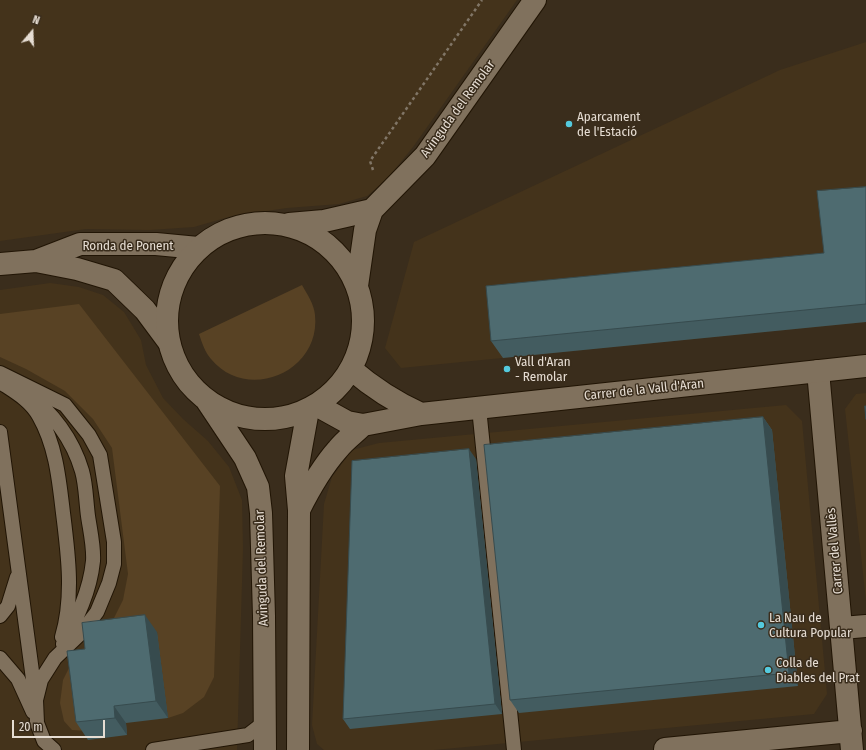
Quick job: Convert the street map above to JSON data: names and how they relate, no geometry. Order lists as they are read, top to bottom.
{
  "streets": {
    "street": [
      "Avinguda del Remolar",
      "Ronda de Ponent",
      "Carrer de la Vall d'Aran",
      "Carrer del Vallès"
    ]
  },
  "crossings": [
    ["Carrer de la Vall d'Aran", "Carrer del Vallès"]
  ],
  "places": [
    "Aparcament de l'Estació",
    "Vall d'Aran - Remolar",
    "La Nau de Cultura Popular",
    "Colla de Diables del Prat"
  ],
  "scale_bar": "20 m",
  "north": "top"
}
